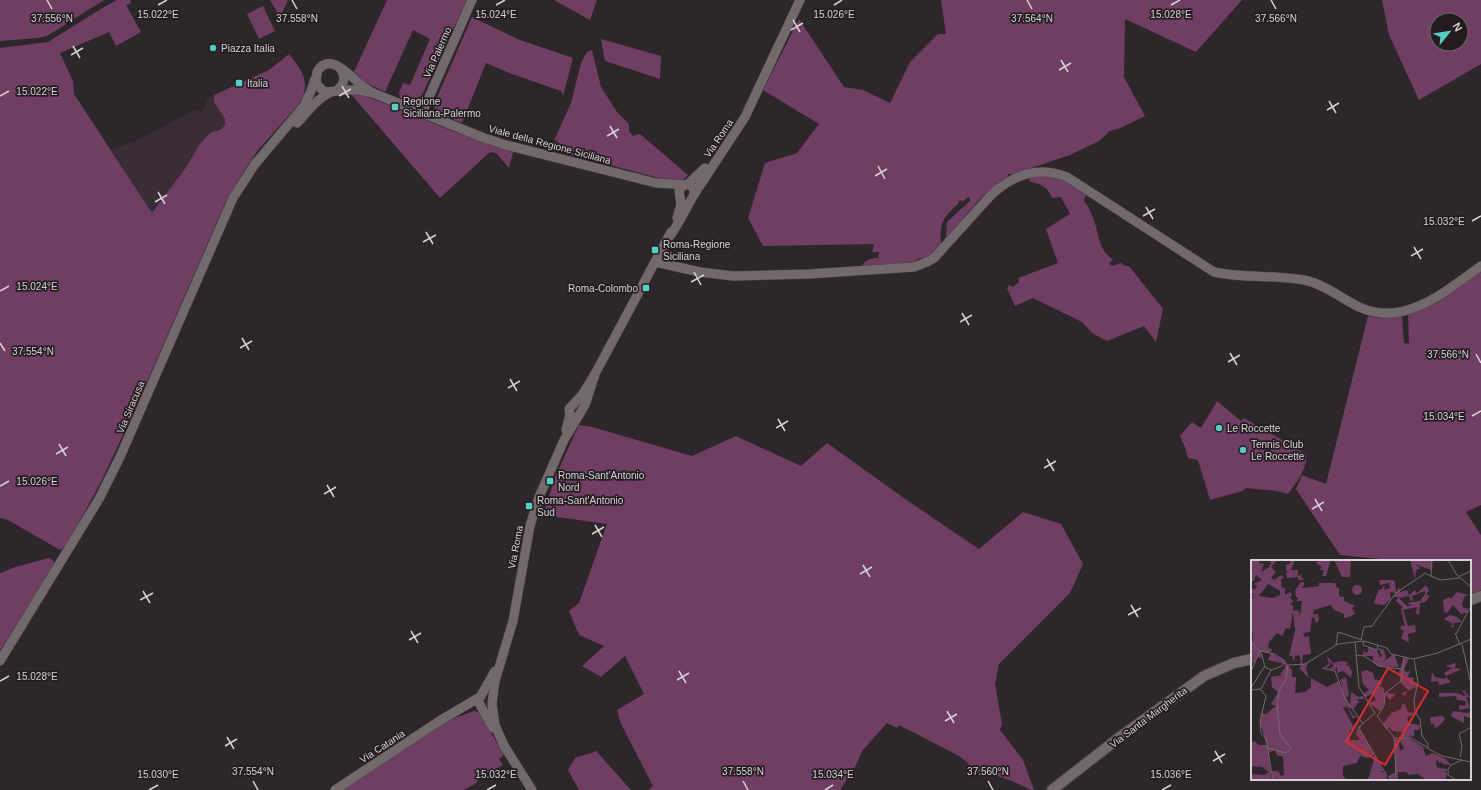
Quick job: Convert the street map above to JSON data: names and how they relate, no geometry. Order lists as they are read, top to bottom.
{
  "streets": {
    "main road": ["Via Santa Margherita"],
    "street": [
      "Via Palermo",
      "Via Roma",
      "Viale della Regione Siciliana",
      "Via Siracusa",
      "Via Catania"
    ]
  },
  "crossings": [
    ["Via Palermo", "Viale della Regione Siciliana"]
  ],
  "places": {
    "other": ["Piazza Italia", "Le Roccette", "Tennis Club Le Roccette"],
    "transit": [
      "Italia",
      "Regione Siciliana-Palermo",
      "Roma-Regione Siciliana",
      "Roma-Colombo",
      "Roma-Sant'Antonio Nord",
      "Roma-Sant'Antonio Sud"
    ]
  },
  "north": "top right",
  "coordinates": [
    "15.022°E",
    "15.024°E",
    "15.026°E",
    "15.028°E",
    "37.556°N",
    "37.558°N",
    "37.564°N",
    "37.566°N",
    "15.032°E",
    "37.554°N",
    "15.034°E",
    "37.560°N",
    "15.030°E",
    "15.036°E"
  ]
}
